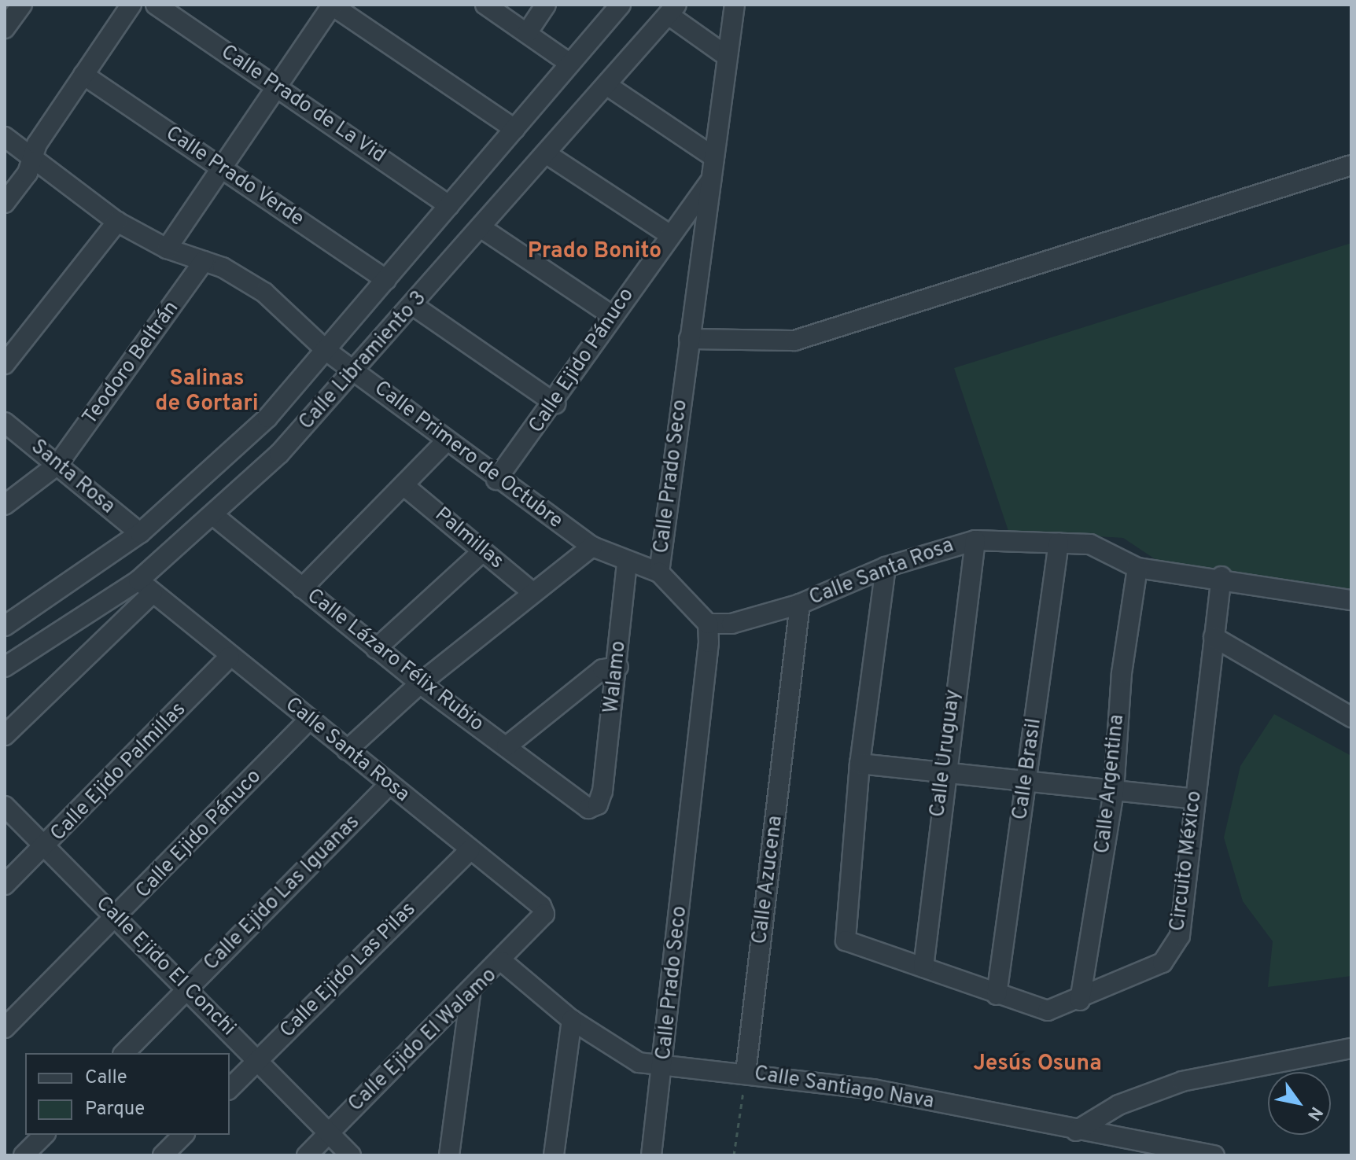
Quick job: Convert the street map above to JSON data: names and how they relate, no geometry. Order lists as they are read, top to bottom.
{
  "streets": {
    "street": [
      "Calle Prado de La Vid",
      "Calle Prado Verde",
      "Calle Libramiento 3",
      "Calle Ejido Pánuco",
      "Teodoro Beltrán",
      "Calle Primero de Octubre",
      "Calle Prado Seco",
      "Santa Rosa",
      "Palmillas",
      "Calle Santa Rosa",
      "Calle Lázaro Félix Rubio",
      "Walamo",
      "Calle Uruguay",
      "Calle Brasil",
      "Calle Ejido Palmillas",
      "Calle Argentina",
      "Circuito México",
      "Calle Azucena",
      "Calle Ejido Las Iguanas",
      "Calle Ejido El Conchi",
      "Calle Ejido Las Pilas",
      "Calle Ejido El Walamo",
      "Calle Santiago Nava"
    ]
  },
  "crossings": [
    ["Calle Prado de La Vid", "Calle Libramiento 3"],
    ["Calle Prado Verde", "Calle Libramiento 3"],
    ["Calle Libramiento 3", "Calle Primero de Octubre"],
    ["Calle Libramiento 3", "Santa Rosa"],
    ["Calle Libramiento 3", "Calle Santa Rosa"],
    ["Calle Libramiento 3", "Calle Lázaro Félix Rubio"],
    ["Calle Ejido Pánuco", "Calle Primero de Octubre"],
    ["Calle Ejido Pánuco", "Calle Prado Seco"],
    ["Calle Ejido Pánuco", "Calle Santa Rosa"],
    ["Calle Ejido Pánuco", "Calle Ejido El Conchi"],
    ["Teodoro Beltrán", "Calle Primero de Octubre"],
    ["Teodoro Beltrán", "Santa Rosa"],
    ["Calle Primero de Octubre", "Calle Prado Seco"],
    ["Calle Primero de Octubre", "Walamo"],
    ["Calle Prado Seco", "Calle Santa Rosa"],
    ["Calle Prado Seco", "Calle Santiago Nava"],
    ["Calle Santa Rosa", "Calle Uruguay"],
    ["Calle Santa Rosa", "Calle Brasil"],
    ["Calle Santa Rosa", "Calle Ejido Palmillas"],
    ["Calle Santa Rosa", "Calle Argentina"],
    ["Calle Santa Rosa", "Circuito México"],
    ["Calle Santa Rosa", "Calle Azucena"],
    ["Calle Santa Rosa", "Calle Ejido Las Iguanas"],
    ["Calle Santa Rosa", "Calle Ejido Las Pilas"],
    ["Calle Santa Rosa", "Calle Ejido El Walamo"],
    ["Calle Lázaro Félix Rubio", "Walamo"],
    ["Calle Uruguay", "Circuito México"],
    ["Calle Brasil", "Circuito México"],
    ["Calle Ejido Palmillas", "Calle Ejido El Conchi"],
    ["Calle Argentina", "Circuito México"],
    ["Calle Azucena", "Calle Santiago Nava"],
    ["Calle Ejido Las Iguanas", "Calle Ejido El Conchi"],
    ["Calle Ejido El Conchi", "Calle Ejido Las Pilas"],
    ["Calle Ejido El Conchi", "Calle Ejido El Walamo"],
    ["Calle Ejido El Walamo", "Calle Santiago Nava"]
  ],
  "districts": ["Prado Bonito", "Salinas de Gortari", "Jesús Osuna"],
  "legend": ["Calle", "Parque"],
  "north": "bottom right"
}
